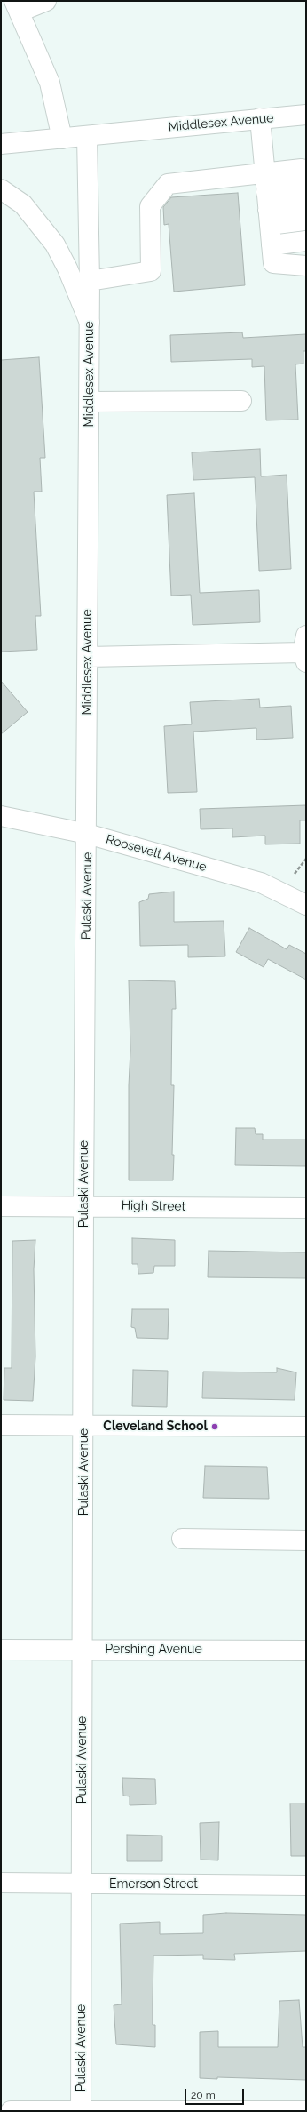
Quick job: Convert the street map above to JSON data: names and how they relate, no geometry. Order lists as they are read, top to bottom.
{
  "streets": {
    "street": [
      "Middlesex Avenue",
      "Roosevelt Avenue",
      "Pulaski Avenue",
      "High Street",
      "Pershing Avenue",
      "Emerson Street"
    ]
  },
  "crossings": [
    ["Middlesex Avenue", "Roosevelt Avenue"],
    ["Middlesex Avenue", "Pulaski Avenue"],
    ["Roosevelt Avenue", "Pulaski Avenue"],
    ["Pulaski Avenue", "High Street"],
    ["Pulaski Avenue", "Pershing Avenue"],
    ["Pulaski Avenue", "Emerson Street"]
  ],
  "places": ["Cleveland School"],
  "scale_bar": "20 m"
}
